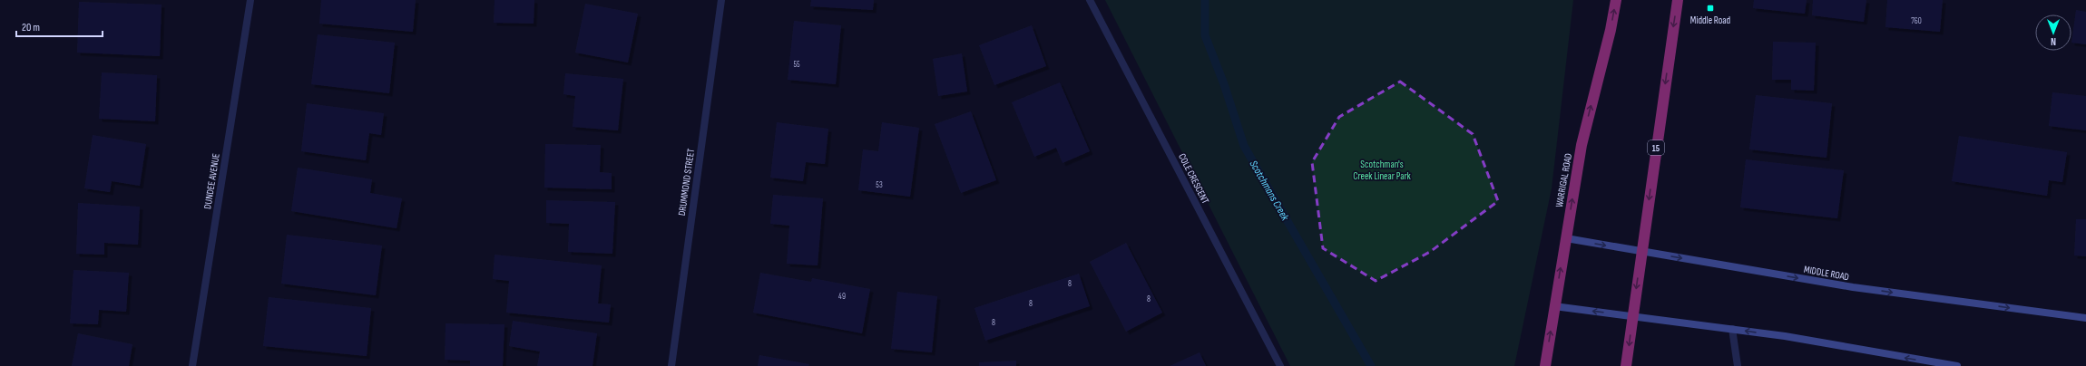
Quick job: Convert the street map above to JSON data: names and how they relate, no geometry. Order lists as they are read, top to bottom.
{
  "streets": {
    "highway": ["15", "WARRIGAL ROAD"],
    "street": [
      "COLE CRESCENT",
      "DUNDEE AVENUE",
      "DRUMMOND STREET",
      "MIDDLE ROAD"
    ]
  },
  "crossings": [
    ["15", "MIDDLE ROAD"],
    ["WARRIGAL ROAD", "MIDDLE ROAD"]
  ],
  "water": ["Scotchmans Creek"],
  "parks": ["Scotchman's Creek Linear Park"],
  "places": {
    "transit": ["Middle Road"]
  },
  "house_numbers": [
    "760",
    "55",
    "53",
    "8",
    "49",
    "8",
    "8",
    "8"
  ],
  "scale_bar": "20 m",
  "north": "bottom"
}
